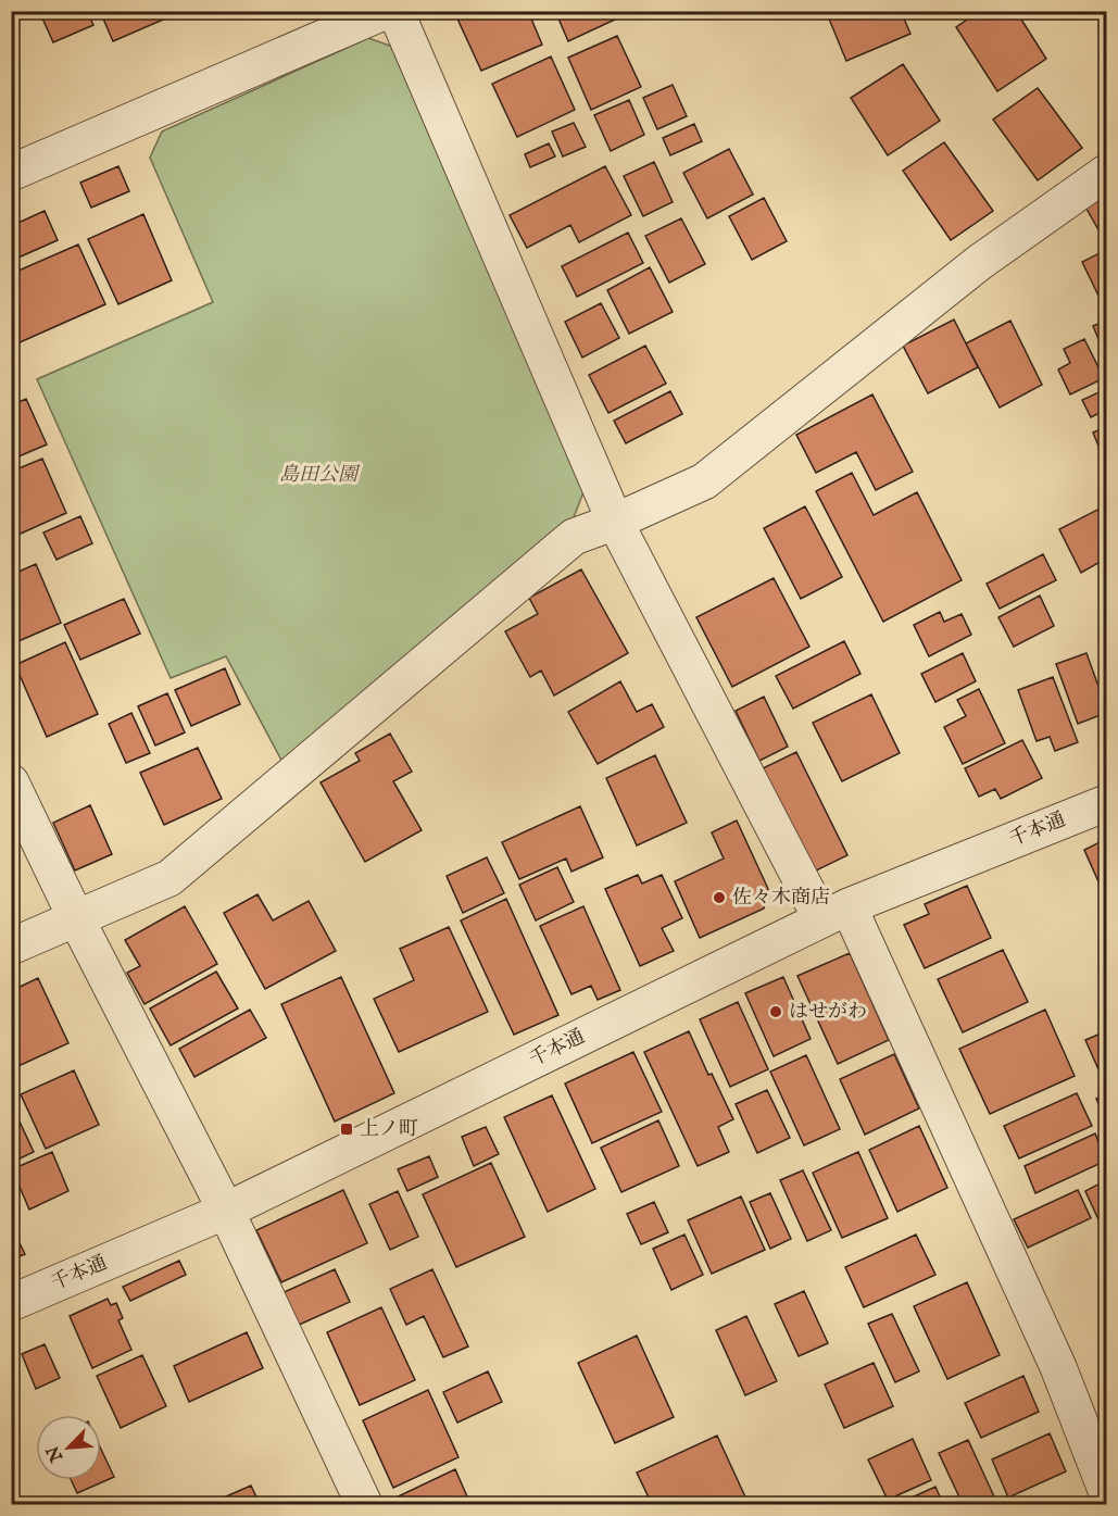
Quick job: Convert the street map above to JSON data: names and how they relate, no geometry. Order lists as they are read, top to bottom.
{
  "streets": {
    "street": ["千本通"]
  },
  "parks": ["島田公園"],
  "places": {
    "other": ["佐々木商店", "はせがわ"],
    "transit": ["上ノ町"]
  },
  "north": "bottom left"
}
